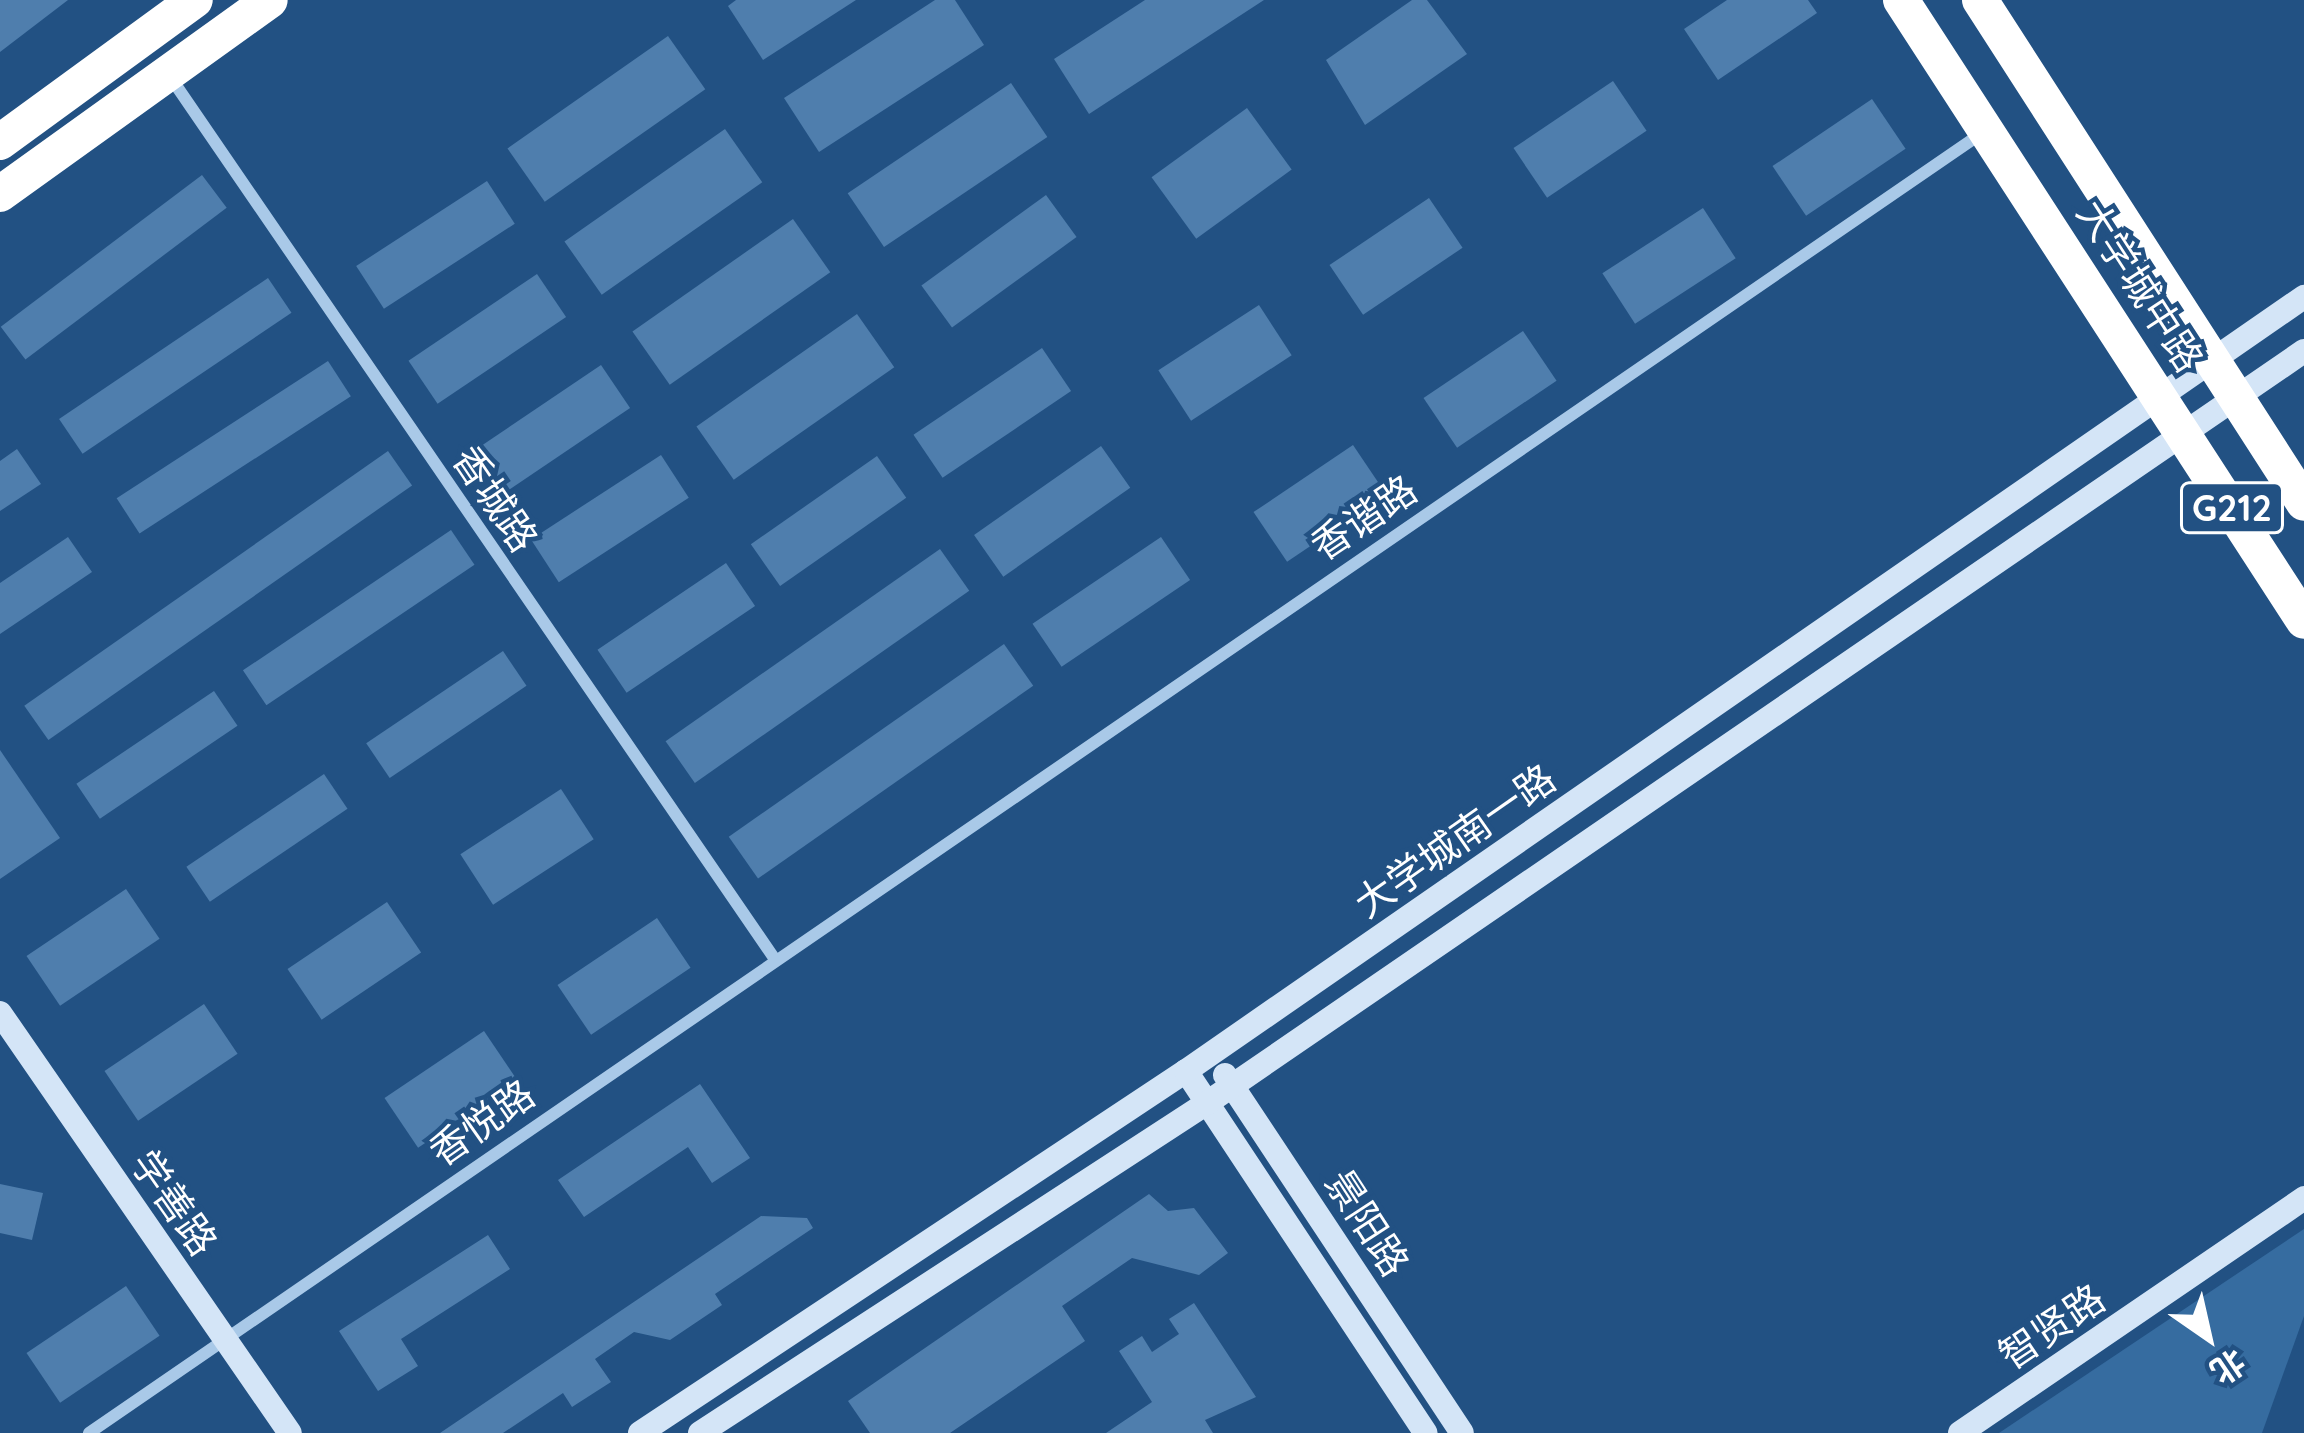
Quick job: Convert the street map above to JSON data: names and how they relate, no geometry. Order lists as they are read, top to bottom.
{
  "streets": {
    "highway": ["大学城中路", "G212"],
    "main road": [
      "大学城南一路",
      "学善路",
      "景阳路",
      "智贤路"
    ],
    "street": ["香城路", "香谐路", "香悦路"]
  },
  "crossings": [
    ["大学城中路", "香谐路"],
    ["大学城中路", "大学城南一路"],
    ["香城路", "香谐路"],
    ["香城路", "香悦路"],
    ["香谐路", "香悦路"],
    ["大学城南一路", "景阳路"],
    ["香悦路", "学善路"]
  ],
  "north": "bottom right"
}
